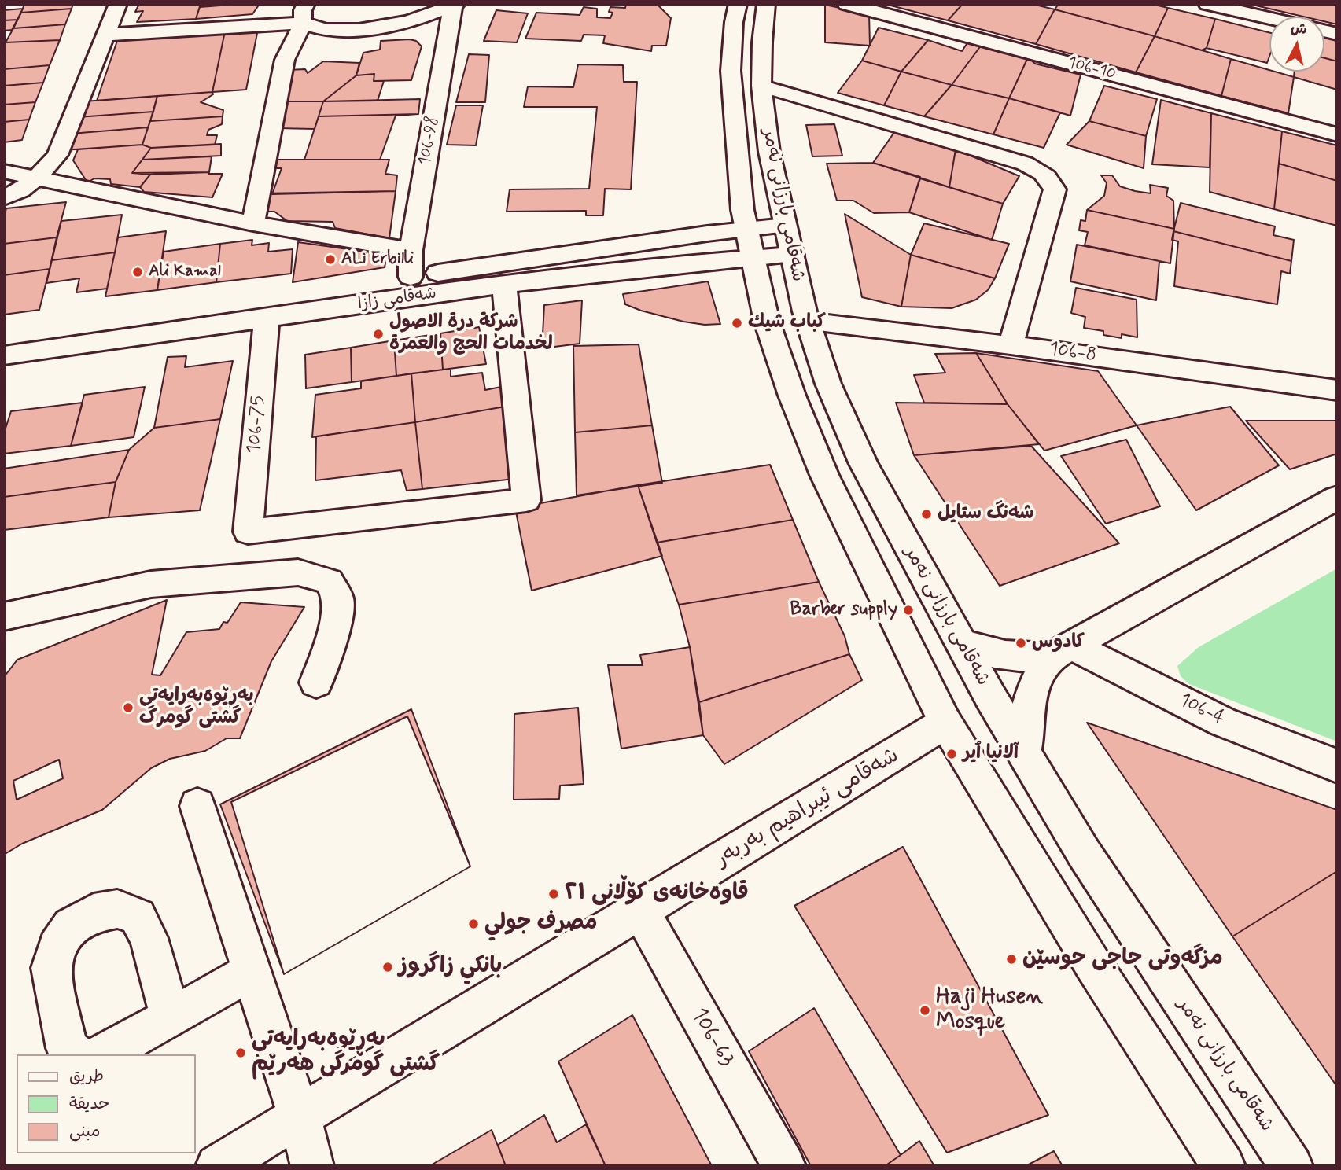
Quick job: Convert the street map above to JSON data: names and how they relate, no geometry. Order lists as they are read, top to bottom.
{
  "streets": {
    "street": [
      "106-10",
      "106-98",
      "شەقامی بارزانی نەمر",
      "شەقامی زازا",
      "106-8",
      "106-75",
      "106-4",
      "شەقامی ئیبراهیم بەربەر",
      "106-63"
    ]
  },
  "crossings": [
    ["106-98", "شەقامی زازا"],
    ["شەقامی بارزانی نەمر", "شەقامی زازا"],
    ["شەقامی بارزانی نەمر", "106-8"],
    ["شەقامی بارزانی نەمر", "شەقامی ئیبراهیم بەربەر"],
    ["شەقامی زازا", "106-75"],
    ["شەقامی ئیبراهیم بەربەر", "106-63"]
  ],
  "places": [
    "ALi Erbilli",
    "Ali Kamal",
    "كباب شيك",
    "شركة درة الاصول لخدمات الحج والعمرة",
    "شەنگ ستایل",
    "Barber supply",
    "كادوس",
    "بەڕێوەبەرایەتی گشتی گومرگ",
    "آلانیا ٱير",
    "قاوەخانەی کۆڵانی ٢١",
    "مصرف جولي",
    "مزگەوتی حاجی حوسێن",
    "بانكي زاگروز",
    "Haji Husen Mosque",
    "بەڕێوەبەرایەتی گشتی گومرگی هەرێم"
  ],
  "legend": ["طريق", "حديقة", "مبنى"],
  "north": "top"
}
